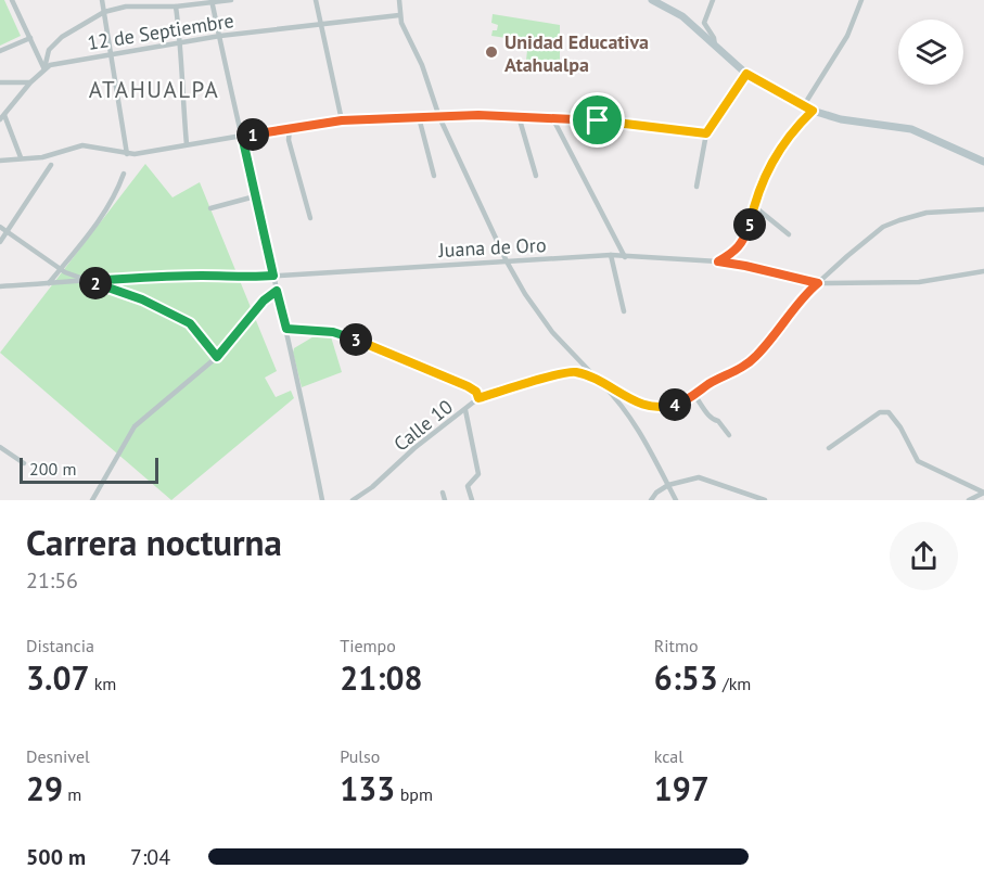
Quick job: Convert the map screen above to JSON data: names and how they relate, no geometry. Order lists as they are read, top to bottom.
{
  "streets": {
    "street": ["12 de Septiembre", "Juana de Oro", "Calle 10"]
  },
  "crossings": [
    ["Juana de Oro", "Calle 10"]
  ],
  "districts": ["ATAHUALPA"],
  "places": ["Unidad Educativa Atahualpa"],
  "scale_bar": "200 m",
  "page": {
    "pins": [
      "1",
      "5",
      "2",
      "3",
      "4"
    ],
    "scale": "200 m",
    "heading": ["Carrera nocturna", "21:56"],
    "stats": [
      ["Distancia", "3.07 km"],
      ["Tiempo", "21:08"],
      ["Ritmo", "6:53 /km"],
      ["Desnivel", "29 m"],
      ["Pulso", "133 bpm"],
      ["kcal", "197"]
    ],
    "list": [
      {
        "name": "500 m",
        "note": "7:04"
      }
    ]
  }
}
